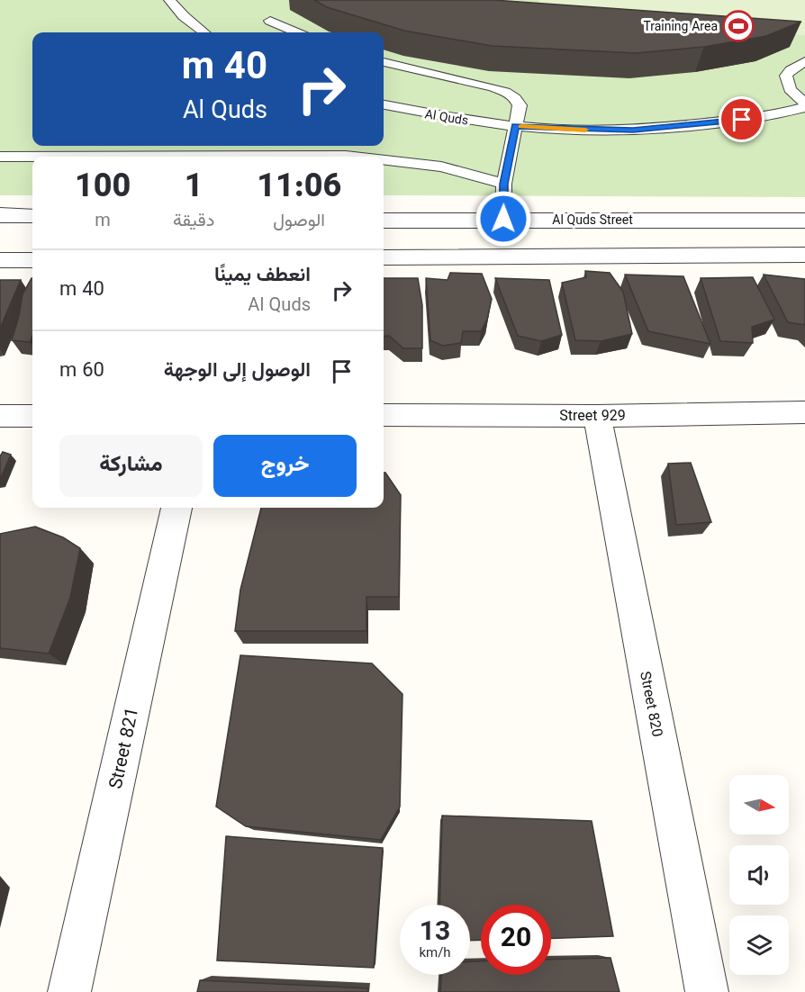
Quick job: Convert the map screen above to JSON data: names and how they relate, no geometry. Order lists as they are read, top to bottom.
{
  "streets": {
    "street": [
      "Al Quds Street",
      "Street 929",
      "Street 820",
      "Street 821"
    ],
    "lane": ["Al Quds"]
  },
  "crossings": [
    ["Street 929", "Street 820"]
  ],
  "places": {
    "sports": ["Training Area"]
  },
  "north": "right",
  "page": {
    "turn": ["40 m", "Al Quds"],
    "eta": [
      "11:06",
      "الوصول",
      "1",
      "دقيقة",
      "100",
      "m"
    ],
    "list": [
      {
        "name": "انعطف يمينًا",
        "note": "Al Quds",
        "value": "40 m"
      },
      {
        "name": "الوصول إلى الوجهة",
        "value": "60 m"
      }
    ],
    "buttons": ["خروج", "مشاركة"],
    "speed": "13 km/h",
    "limit": "20"
  }
}
